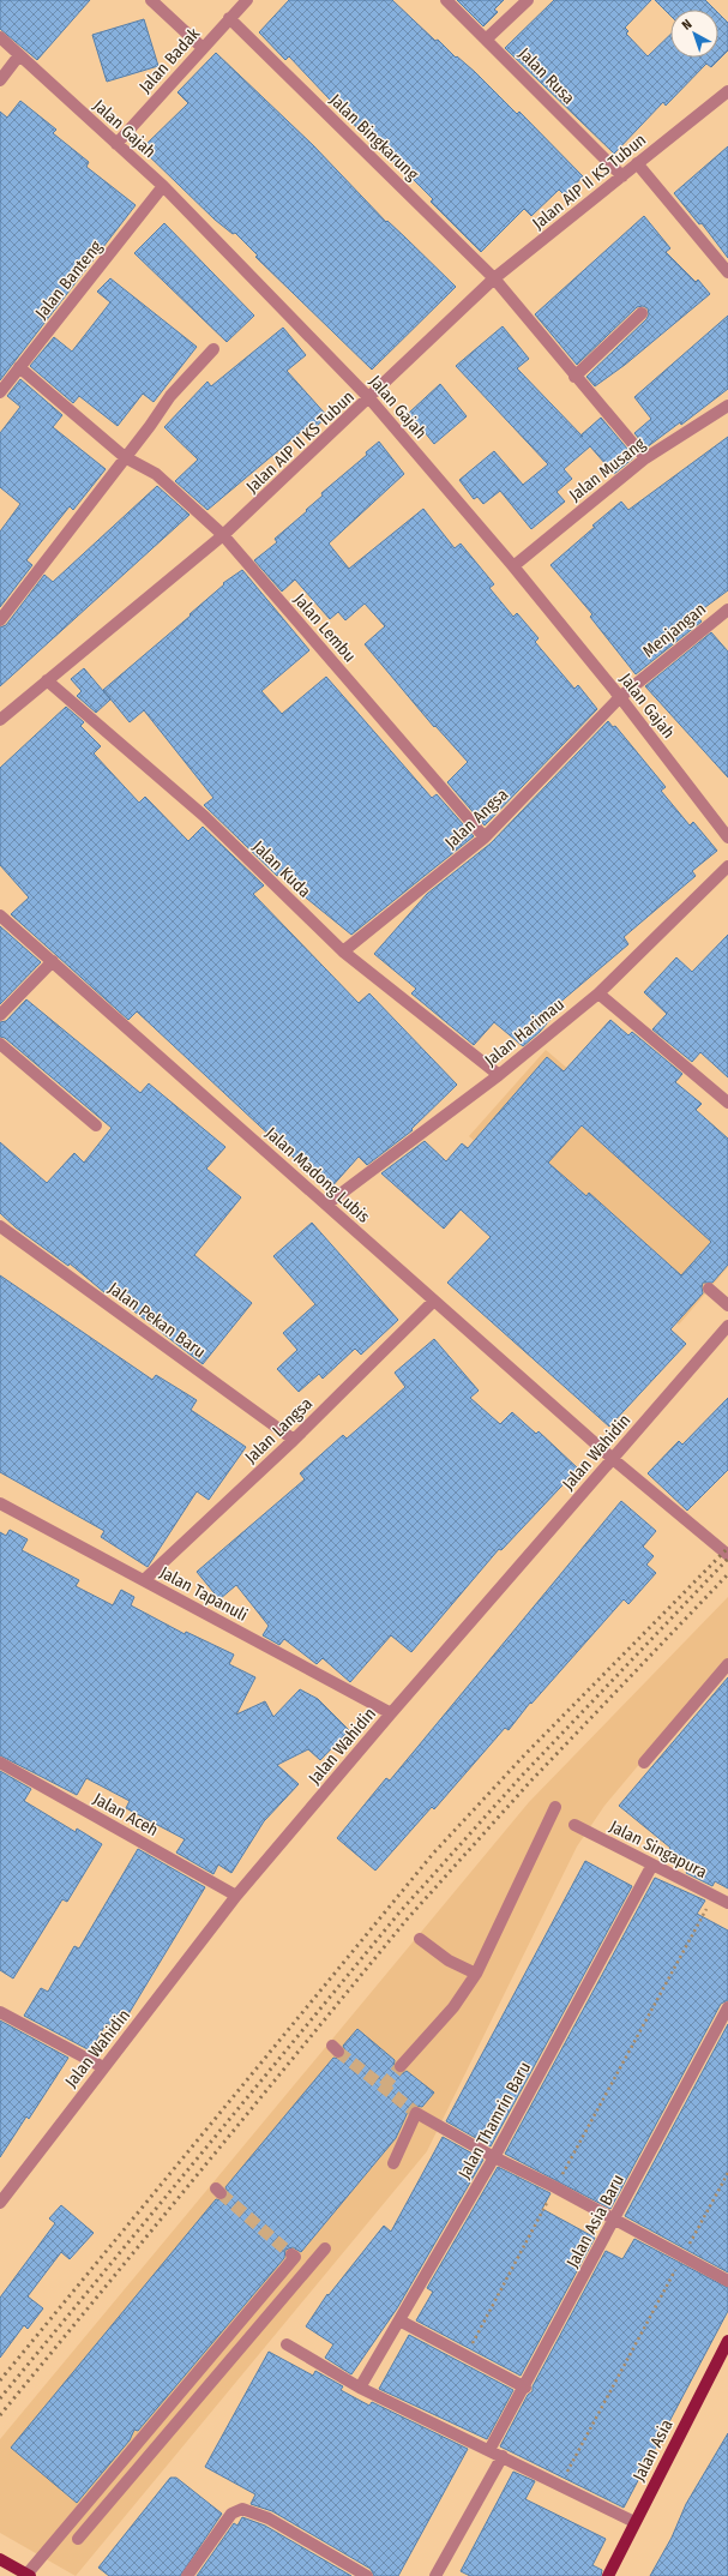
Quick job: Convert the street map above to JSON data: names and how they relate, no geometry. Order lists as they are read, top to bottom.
{
  "streets": {
    "main road": ["Jalan Asia"],
    "street": [
      "Jalan Badak",
      "Jalan Rusa",
      "Jalan Gajah",
      "Jalan Bingkarung",
      "Jalan AIP II KS Tubun",
      "Jalan Banteng",
      "Jalan Musang",
      "Jalan Lembu",
      "Menjangan",
      "Jalan Angsa",
      "Jalan Kuda",
      "Jalan Harimau",
      "Jalan Madong Lubis",
      "Jalan Pekan Baru",
      "Jalan Langsa",
      "Jalan Wahidin",
      "Jalan Tapanuli",
      "Jalan Aceh",
      "Jalan Singapura",
      "Jalan Thamrin Baru",
      "Jalan Asia Baru"
    ]
  },
  "crossings": [
    ["Jalan Badak", "Jalan Gajah"],
    ["Jalan Badak", "Jalan Bingkarung"],
    ["Jalan Rusa", "Jalan AIP II KS Tubun"],
    ["Jalan Gajah", "Jalan AIP II KS Tubun"],
    ["Jalan Gajah", "Jalan Banteng"],
    ["Jalan Gajah", "Jalan Musang"],
    ["Jalan Gajah", "Menjangan"],
    ["Jalan Gajah", "Jalan Angsa"],
    ["Jalan Bingkarung", "Jalan AIP II KS Tubun"],
    ["Jalan Bingkarung", "Jalan Musang"],
    ["Jalan AIP II KS Tubun", "Jalan Lembu"],
    ["Jalan AIP II KS Tubun", "Jalan Kuda"],
    ["Jalan Banteng", "Jalan Lembu"],
    ["Jalan Lembu", "Jalan Angsa"],
    ["Menjangan", "Jalan Angsa"],
    ["Jalan Angsa", "Jalan Kuda"],
    ["Jalan Kuda", "Jalan Harimau"],
    ["Jalan Harimau", "Jalan Madong Lubis"],
    ["Jalan Madong Lubis", "Jalan Langsa"],
    ["Jalan Madong Lubis", "Jalan Wahidin"],
    ["Jalan Pekan Baru", "Jalan Langsa"],
    ["Jalan Langsa", "Jalan Tapanuli"],
    ["Jalan Wahidin", "Jalan Tapanuli"],
    ["Jalan Wahidin", "Jalan Aceh"],
    ["Jalan Singapura", "Jalan Thamrin Baru"]
  ],
  "north": "top left"
}
